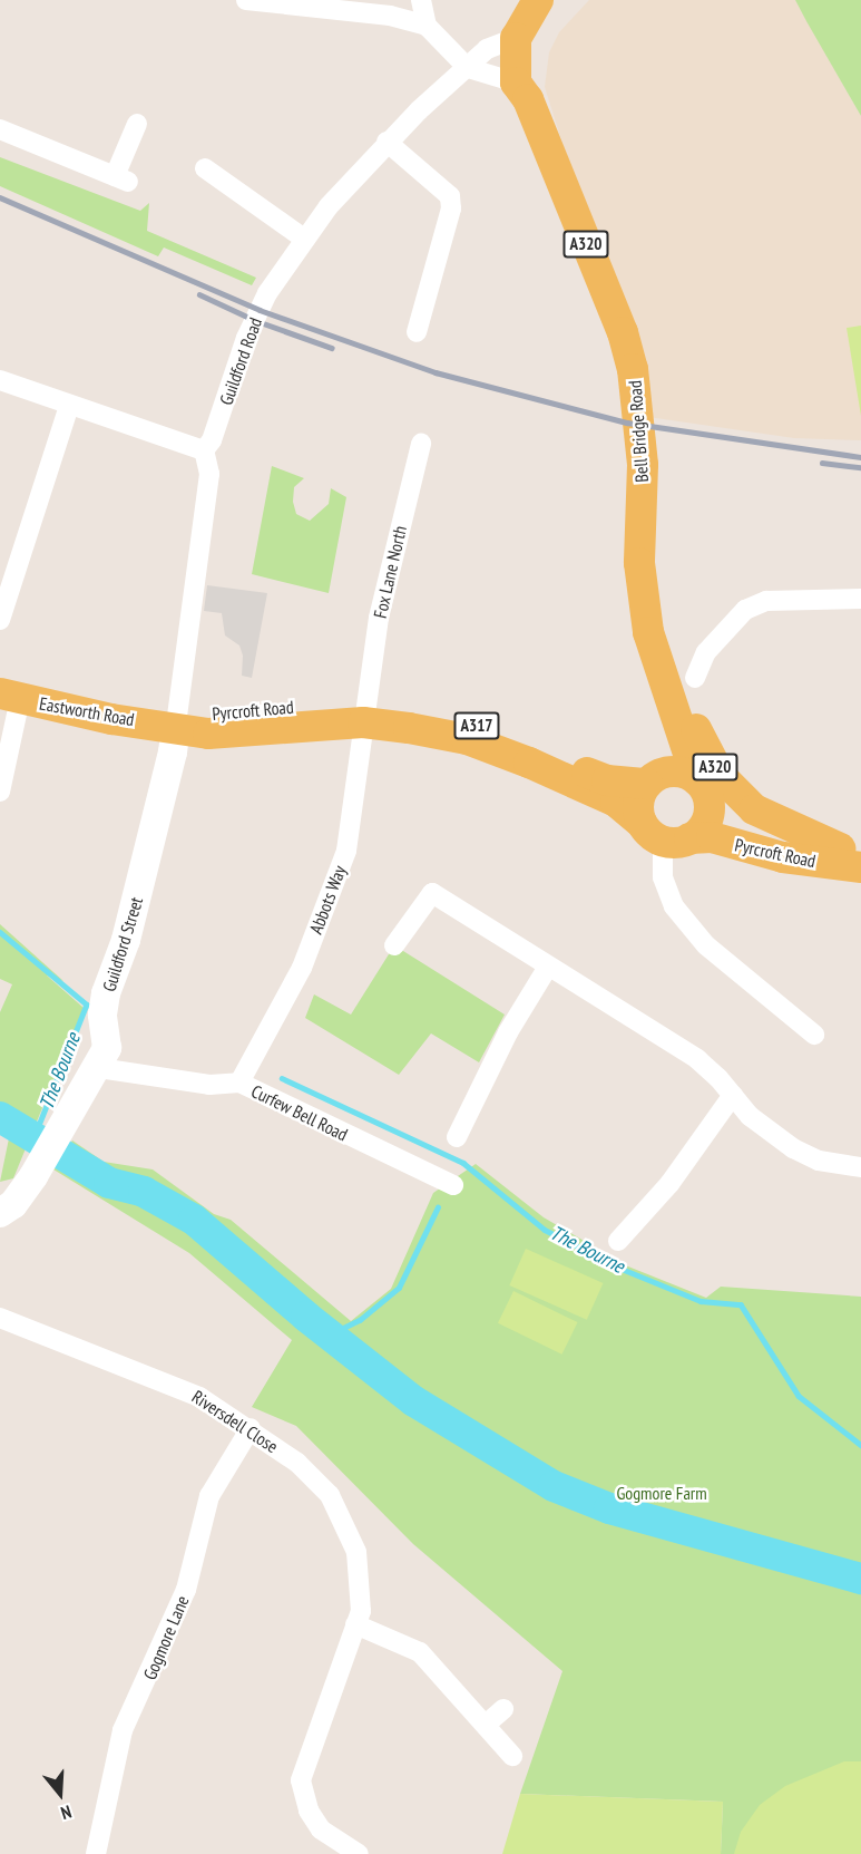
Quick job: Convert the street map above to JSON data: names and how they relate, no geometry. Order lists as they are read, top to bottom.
{
  "streets": {
    "main road": [
      "A320",
      "Bell Bridge Road",
      "Pyrcroft Road",
      "Eastworth Road",
      "A317",
      "Guildford Street"
    ],
    "street": [
      "Guildford Road",
      "Fox Lane North",
      "Abbots Way",
      "Curfew Bell Road",
      "Riversdell Close",
      "Gogmore Lane"
    ]
  },
  "crossings": [
    ["A320", "Bell Bridge Road"],
    ["A320", "Pyrcroft Road"],
    ["Bell Bridge Road", "Pyrcroft Road"],
    ["Fox Lane North", "Pyrcroft Road"],
    ["Fox Lane North", "Abbots Way"],
    ["Pyrcroft Road", "Eastworth Road"],
    ["Pyrcroft Road", "Abbots Way"],
    ["Pyrcroft Road", "Guildford Street"],
    ["Eastworth Road", "Guildford Street"],
    ["Abbots Way", "Curfew Bell Road"],
    ["Guildford Street", "Curfew Bell Road"],
    ["Riversdell Close", "Gogmore Lane"]
  ],
  "water": ["The Bourne"],
  "parks": ["Gogmore Farm"],
  "north": "bottom"
}
